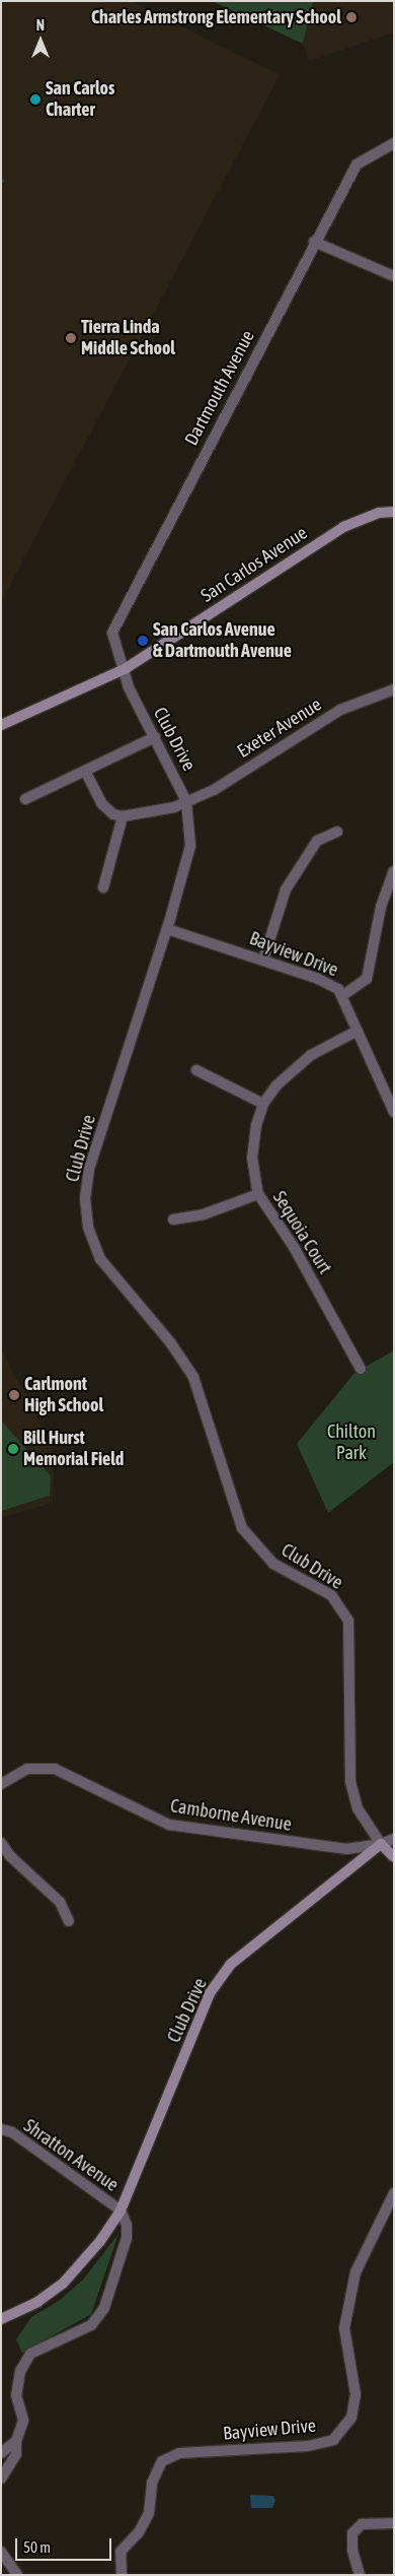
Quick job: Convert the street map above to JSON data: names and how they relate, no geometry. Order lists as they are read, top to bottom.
{
  "streets": {
    "street": [
      "Dartmouth Avenue",
      "San Carlos Avenue",
      "Exeter Avenue",
      "Club Drive",
      "Bayview Drive",
      "Sequoia Court",
      "Camborne Avenue",
      "Shratton Avenue"
    ]
  },
  "crossings": [
    ["Dartmouth Avenue", "San Carlos Avenue"],
    ["Dartmouth Avenue", "Club Drive"],
    ["San Carlos Avenue", "Club Drive"],
    ["Exeter Avenue", "Club Drive"],
    ["Club Drive", "Bayview Drive"],
    ["Club Drive", "Camborne Avenue"],
    ["Club Drive", "Shratton Avenue"],
    ["Bayview Drive", "Sequoia Court"]
  ],
  "parks": ["Chilton Park"],
  "places": [
    "Charles Armstrong Elementary School",
    "San Carlos Charter",
    "Tierra Linda Middle School",
    "San Carlos Avenue & Dartmouth Avenue",
    "Carlmont High School",
    "Bill Hurst Memorial Field"
  ],
  "scale_bar": "50 m",
  "north": "top"
}
